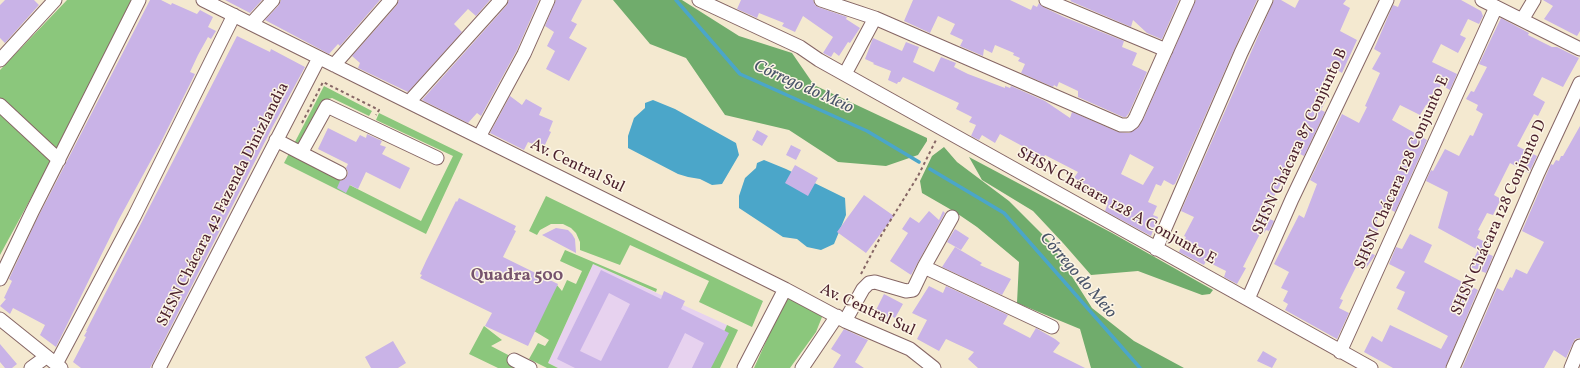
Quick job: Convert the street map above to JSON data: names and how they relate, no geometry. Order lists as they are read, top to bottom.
{
  "streets": {
    "street": [
      "SHSN Chácara 87 Conjunto B",
      "Av. Central Sul",
      "SHSN Chácara 128 Conjunto E",
      "SHSN Chácara 42 Fazenda Dinizlandia",
      "SHSN Chácara 128 A Conjunto E",
      "SHSN Chácara 128 Conjunto D"
    ]
  },
  "crossings": [
    ["SHSN Chácara 87 Conjunto B", "SHSN Chácara 128 A Conjunto E"],
    ["Av. Central Sul", "SHSN Chácara 42 Fazenda Dinizlandia"],
    ["SHSN Chácara 128 Conjunto E", "SHSN Chácara 128 A Conjunto E"]
  ],
  "districts": ["Quadra 500"],
  "water": ["Córrego do Meio"]
}
